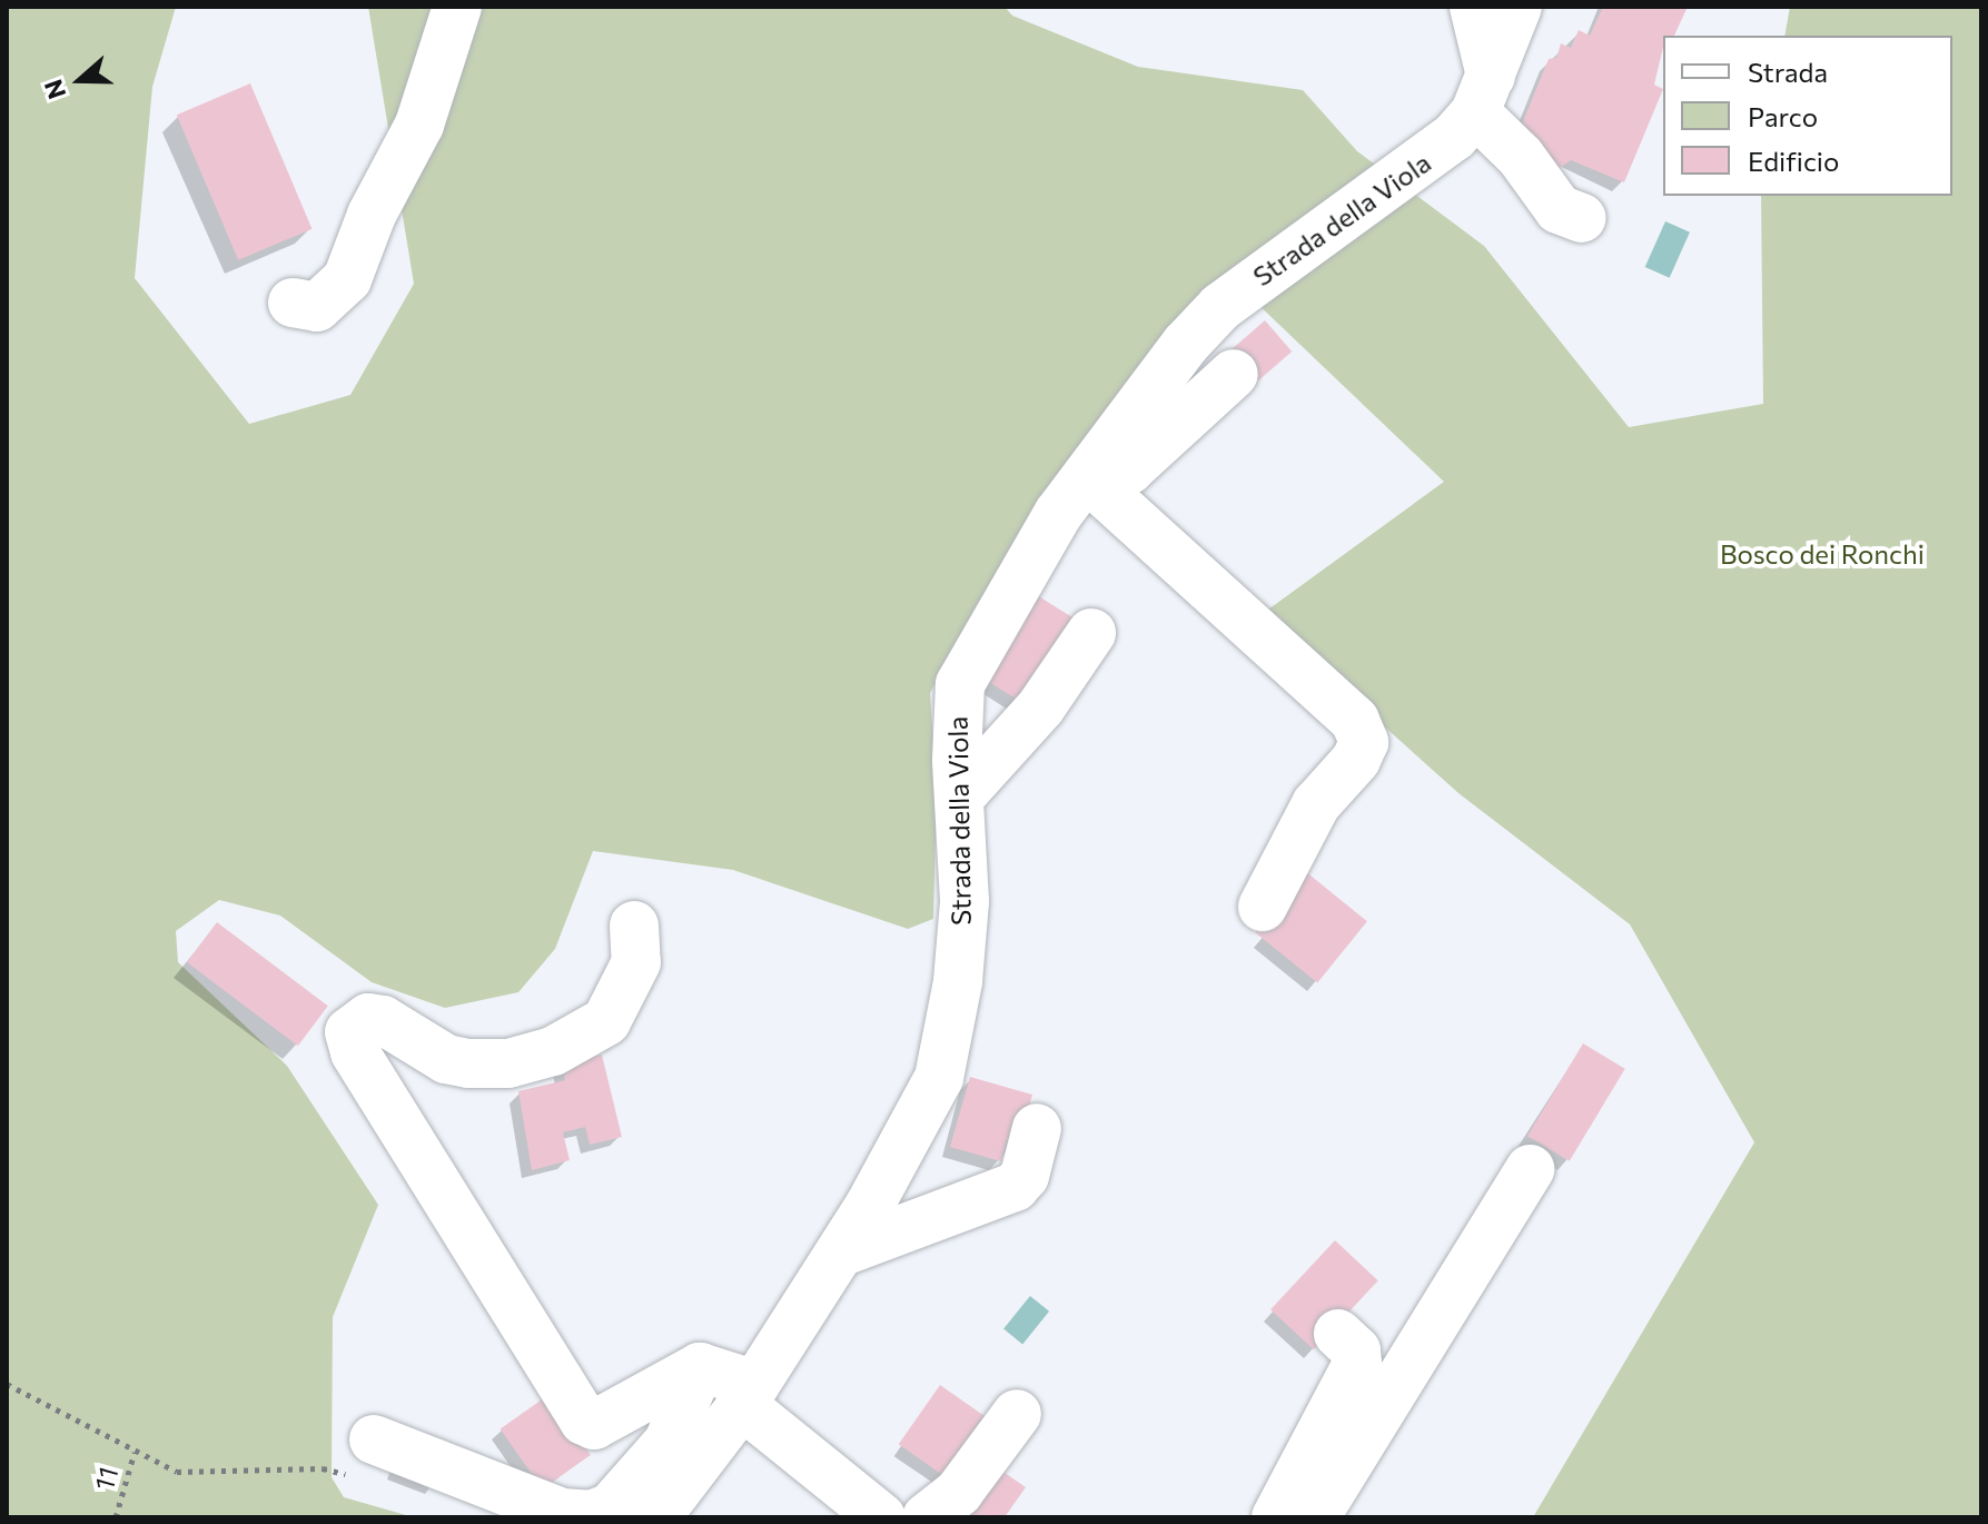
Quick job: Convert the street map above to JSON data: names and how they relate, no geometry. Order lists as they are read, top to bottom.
{
  "streets": {
    "street": ["Strada della Viola"],
    "path": ["11"]
  },
  "parks": ["Bosco dei Ronchi"],
  "legend": ["Strada", "Parco", "Edificio"],
  "north": "left"
}
